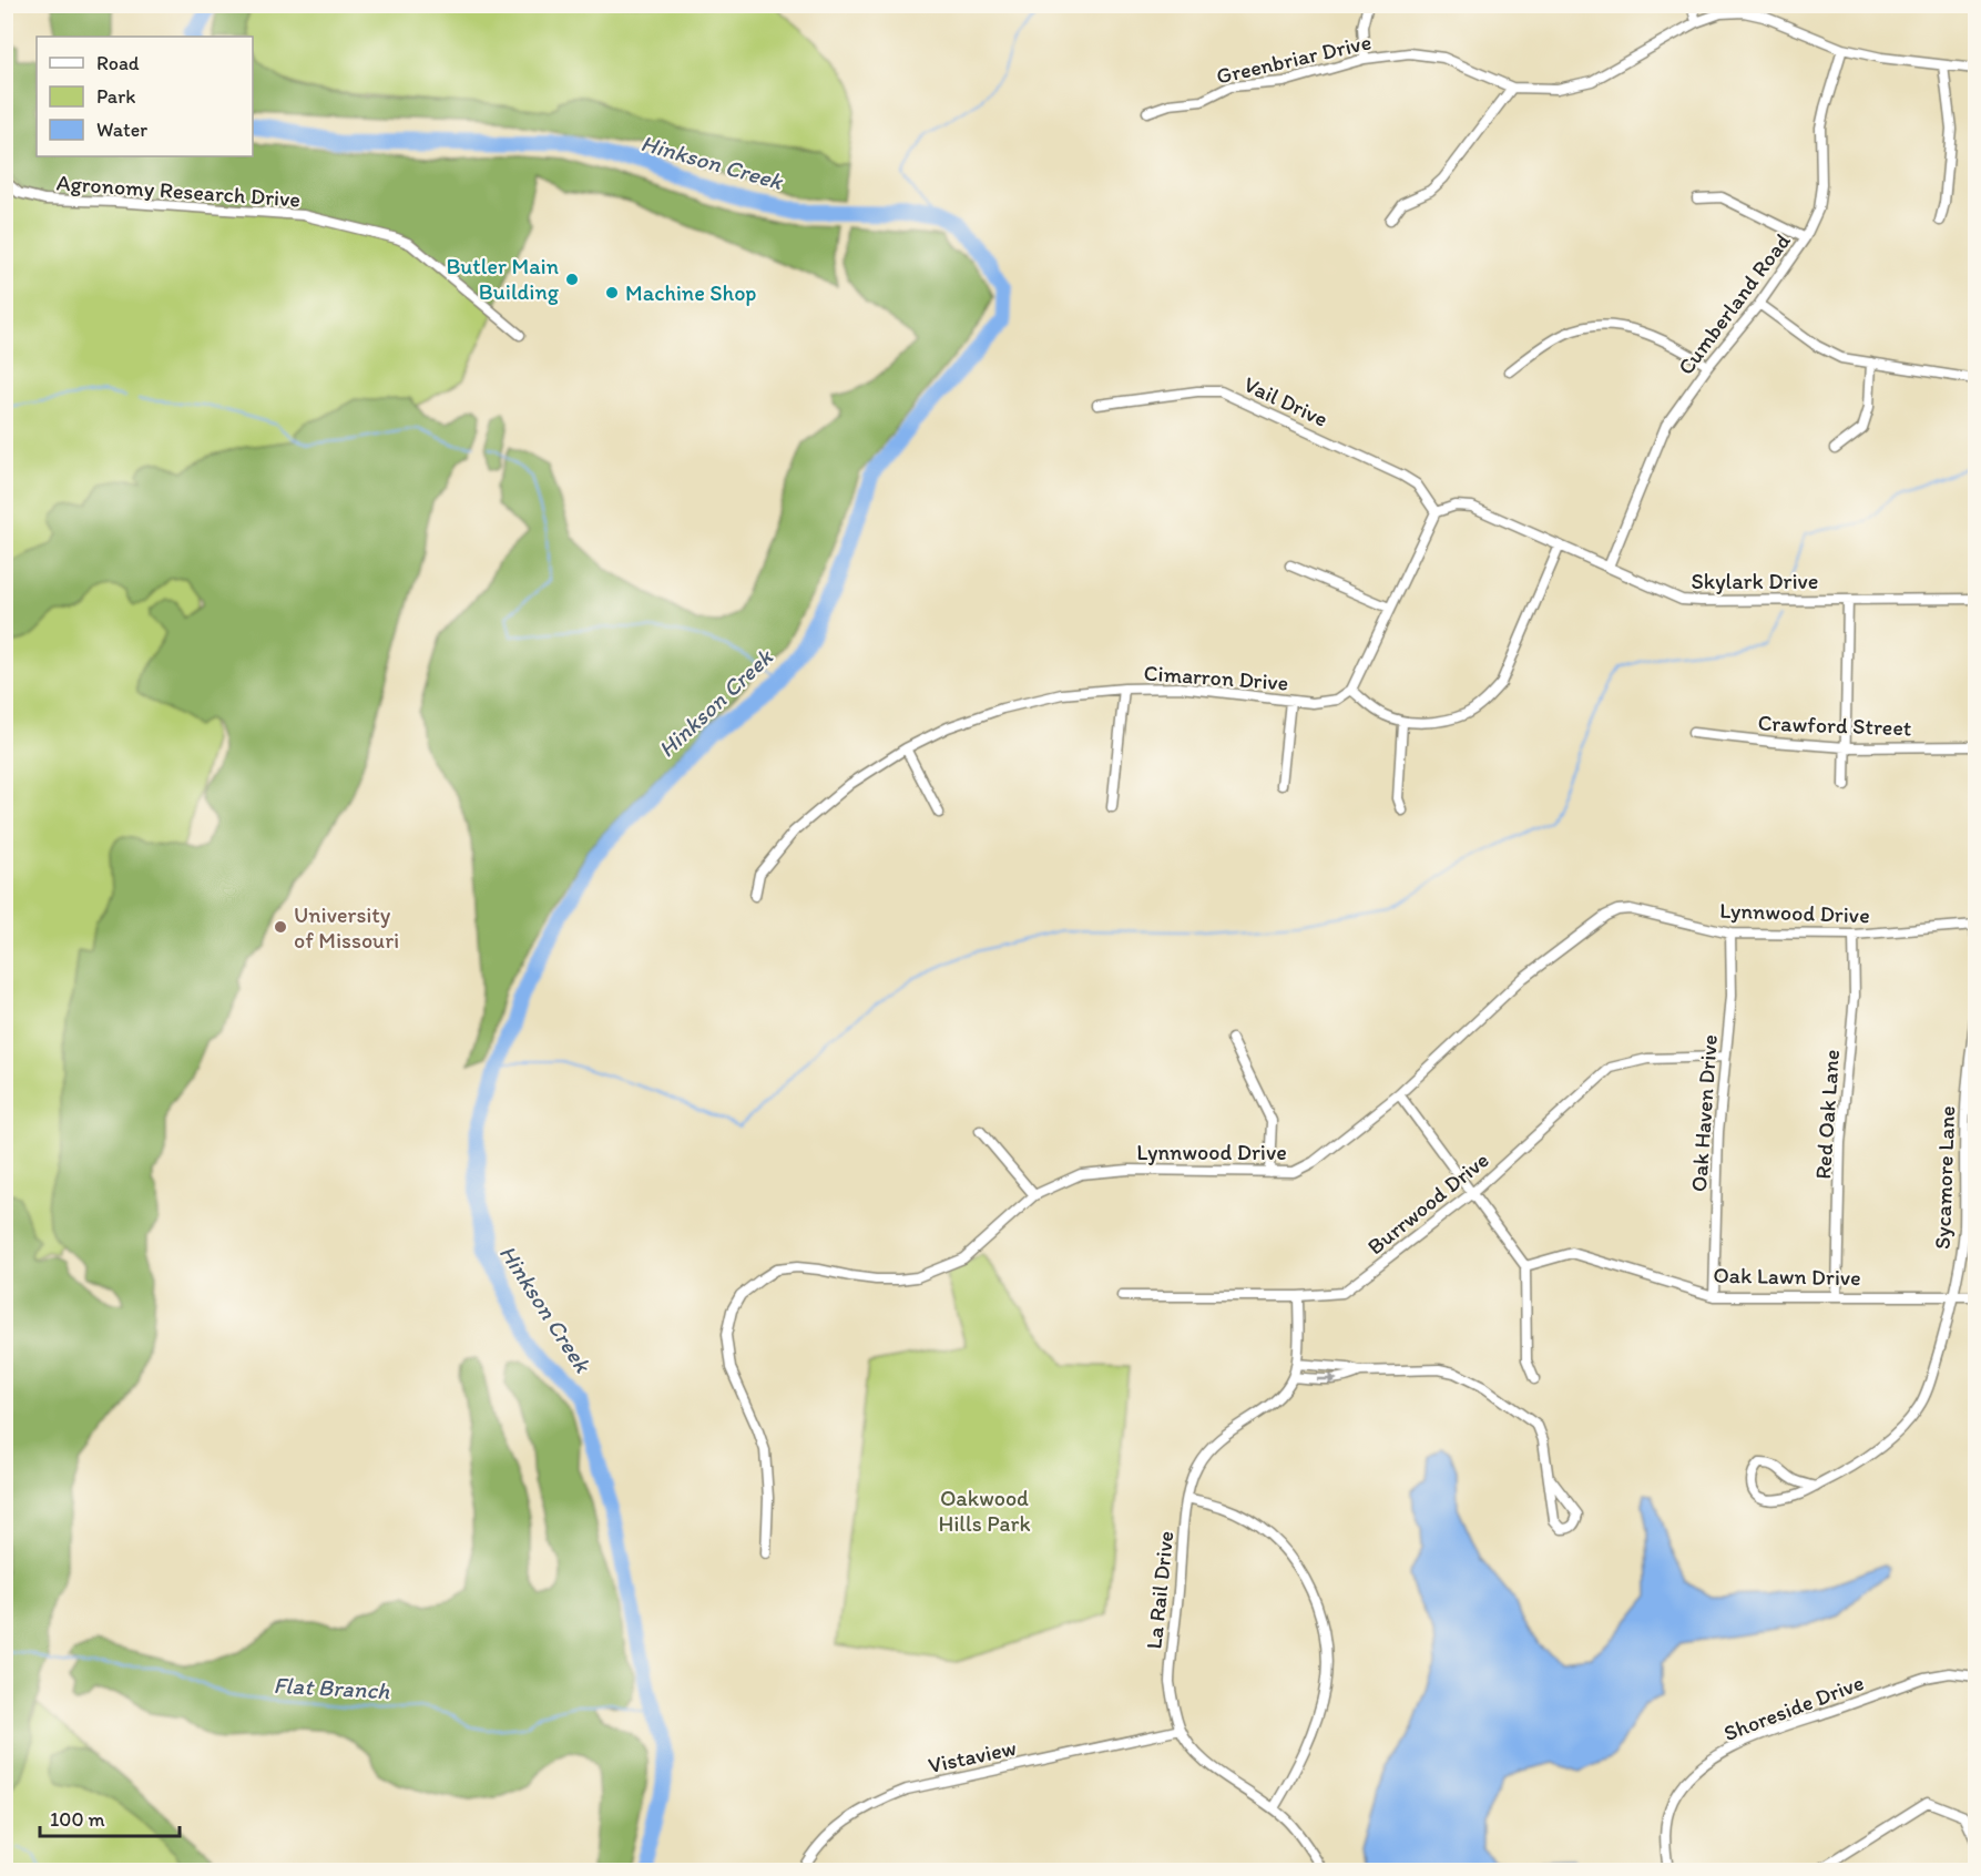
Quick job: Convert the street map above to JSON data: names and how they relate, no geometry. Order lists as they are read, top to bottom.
{
  "streets": {
    "street": [
      "Greenbriar Drive",
      "Agronomy Research Drive",
      "Cumberland Road",
      "Vail Drive",
      "Skylark Drive",
      "Cimarron Drive",
      "Crawford Street",
      "Lynnwood Drive",
      "Oak Haven Drive",
      "Red Oak Lane",
      "Sycamore Lane",
      "Burrwood Drive",
      "Oak Lawn Drive",
      "La Rail Drive",
      "Shoreside Drive",
      "Vistaview"
    ]
  },
  "crossings": [
    ["Greenbriar Drive", "Cumberland Road"],
    ["Cumberland Road", "Skylark Drive"],
    ["Vail Drive", "Skylark Drive"],
    ["Lynnwood Drive", "Oak Haven Drive"],
    ["Lynnwood Drive", "Red Oak Lane"],
    ["Oak Haven Drive", "Burrwood Drive"],
    ["Oak Haven Drive", "Oak Lawn Drive"],
    ["Red Oak Lane", "Oak Lawn Drive"],
    ["Sycamore Lane", "Oak Lawn Drive"],
    ["Burrwood Drive", "La Rail Drive"],
    ["La Rail Drive", "Vistaview"]
  ],
  "water": ["Hinkson Creek", "Flat Branch"],
  "parks": ["Oakwood Hills Park"],
  "places": ["Butler Main Building", "Machine Shop", "University of Missouri"],
  "legend": ["Road", "Park", "Water"],
  "scale_bar": "100 m"
}
